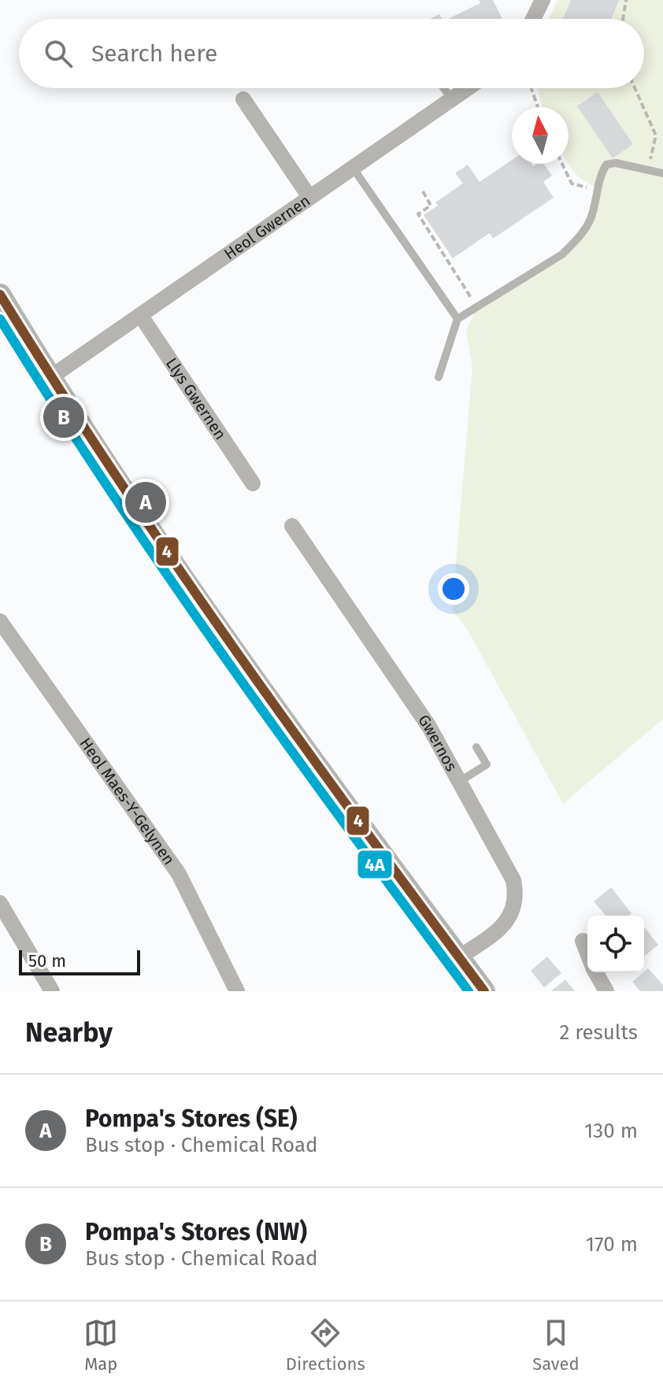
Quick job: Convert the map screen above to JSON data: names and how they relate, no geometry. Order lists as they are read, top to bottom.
{
  "streets": {
    "street": [
      "Heol Gwernen",
      "Llys Gwernen",
      "Gwernos",
      "Heol Maes-Y-Gelynen"
    ]
  },
  "crossings": [
    ["Heol Gwernen", "Llys Gwernen"]
  ],
  "lines": ["transit line 4", "transit line 4A"],
  "scale_bar": "50 m",
  "north": "top",
  "page": {
    "search": "Search here",
    "pins": ["B", "A"],
    "scale": "50 m",
    "heading": ["Nearby", "2 results"],
    "list": [
      {
        "mark": "A",
        "name": "Pompa's Stores (SE)",
        "note": "Bus stop · Chemical Road",
        "value": "130 m"
      },
      {
        "mark": "B",
        "name": "Pompa's Stores (NW)",
        "note": "Bus stop · Chemical Road",
        "value": "170 m"
      }
    ],
    "nav": ["Map", "Directions", "Saved"]
  }
}
